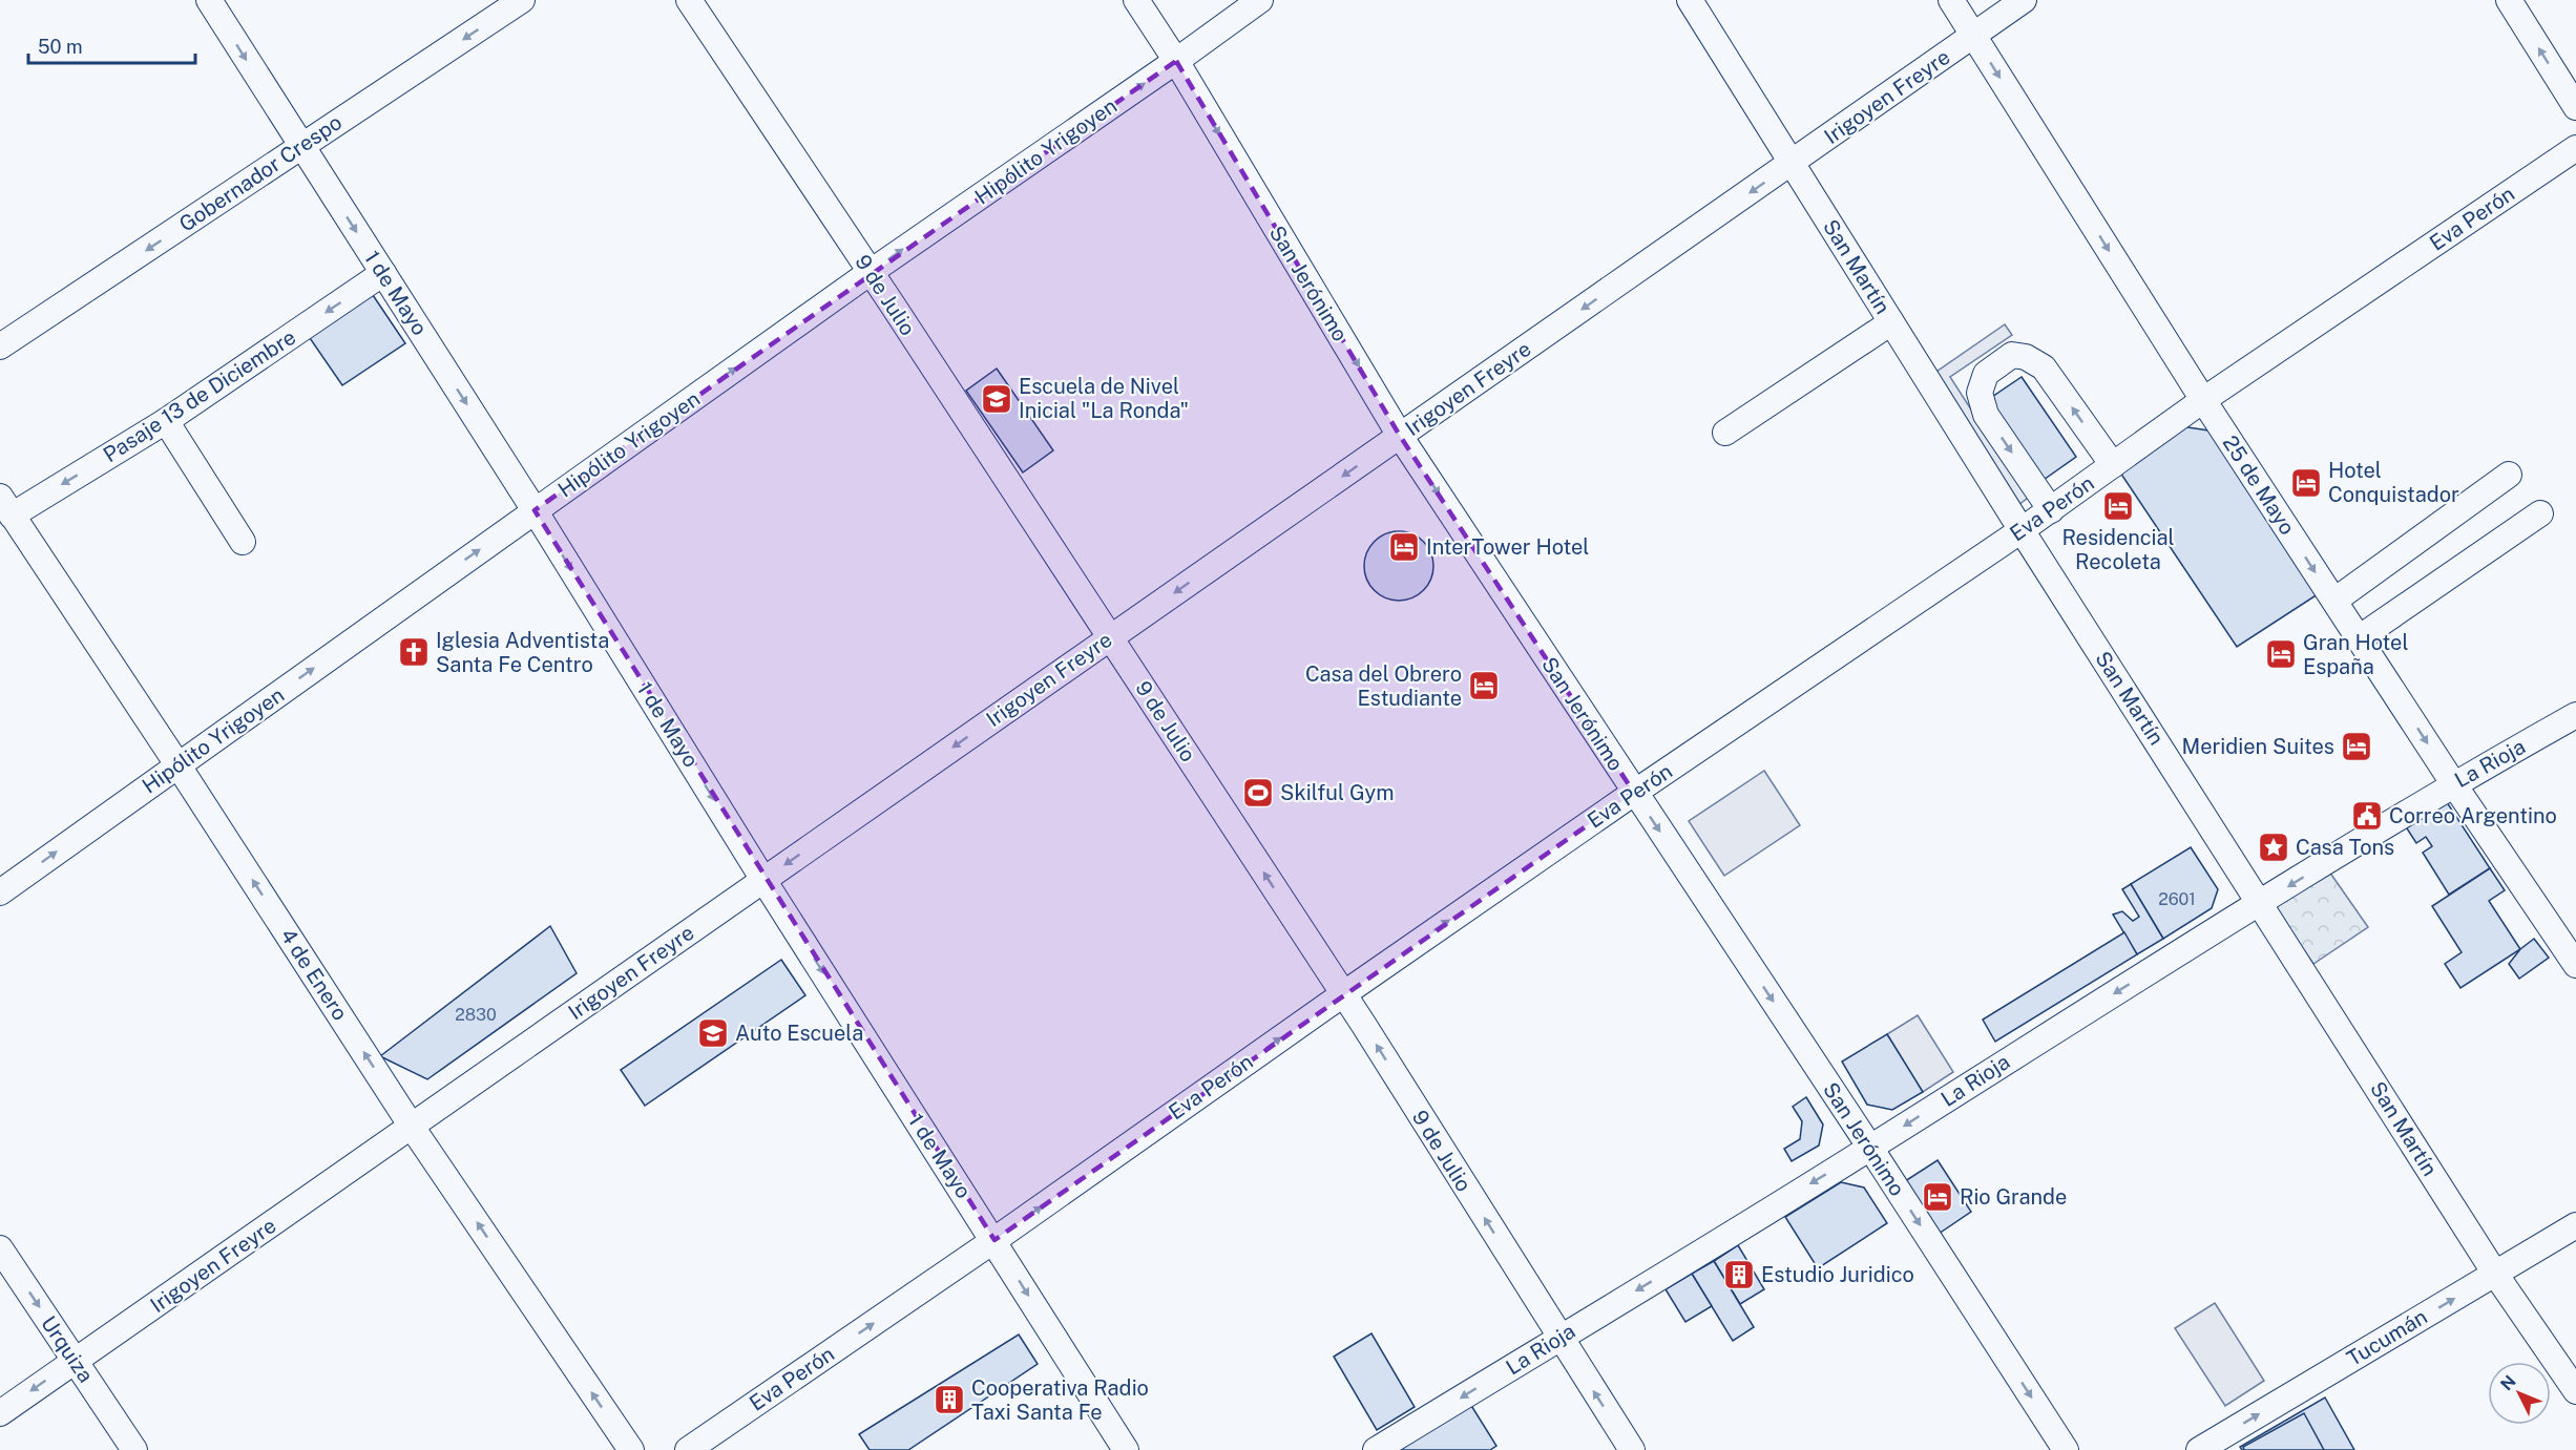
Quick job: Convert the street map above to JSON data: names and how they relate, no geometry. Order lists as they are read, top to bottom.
{
  "streets": {
    "street": [
      "Irigoyen Freyre",
      "Hipólito Yrigoyen",
      "Gobernador Crespo",
      "Eva Perón",
      "San Martín",
      "San Jerónimo",
      "1 de Mayo",
      "9 de Julio",
      "Pasaje 13 de Diciembre",
      "25 de Mayo",
      "La Rioja",
      "4 de Enero",
      "Tucumán",
      "Urquiza"
    ]
  },
  "crossings": [
    ["Irigoyen Freyre", "San Martín"],
    ["Irigoyen Freyre", "San Jerónimo"],
    ["Irigoyen Freyre", "1 de Mayo"],
    ["Irigoyen Freyre", "9 de Julio"],
    ["Irigoyen Freyre", "25 de Mayo"],
    ["Irigoyen Freyre", "4 de Enero"],
    ["Irigoyen Freyre", "Urquiza"],
    ["Hipólito Yrigoyen", "San Jerónimo"],
    ["Hipólito Yrigoyen", "1 de Mayo"],
    ["Hipólito Yrigoyen", "9 de Julio"],
    ["Hipólito Yrigoyen", "4 de Enero"],
    ["Gobernador Crespo", "1 de Mayo"],
    ["Eva Perón", "San Martín"],
    ["Eva Perón", "San Jerónimo"],
    ["Eva Perón", "1 de Mayo"],
    ["Eva Perón", "9 de Julio"],
    ["Eva Perón", "25 de Mayo"],
    ["San Martín", "La Rioja"],
    ["San Martín", "Tucumán"],
    ["San Jerónimo", "La Rioja"],
    ["1 de Mayo", "Pasaje 13 de Diciembre"],
    ["9 de Julio", "La Rioja"],
    ["Pasaje 13 de Diciembre", "4 de Enero"],
    ["25 de Mayo", "La Rioja"]
  ],
  "one_way": [
    "Irigoyen Freyre",
    "Hipólito Yrigoyen",
    "Gobernador Crespo",
    "Eva Perón",
    "San Jerónimo",
    "1 de Mayo",
    "9 de Julio",
    "Pasaje 13 de Diciembre",
    "25 de Mayo",
    "La Rioja",
    "4 de Enero",
    "Tucumán",
    "Urquiza"
  ],
  "places": {
    "school or university": ["Escuela de Nivel Inicial \"La Ronda\"", "Auto Escuela"],
    "hotel": [
      "Hotel Conquistador",
      "Residencial Recoleta",
      "InterTower Hotel",
      "Gran Hotel España",
      "Casa del Obrero Estudiante",
      "Meridien Suites",
      "Rio Grande"
    ],
    "church": ["Iglesia Adventista Santa Fe Centro"],
    "sports": ["Skilful Gym"],
    "public building": ["Correo Argentino"],
    "place": ["Casa Tons"],
    "building": ["Estudio Juridico", "Cooperativa Radio Taxi Santa Fe"]
  },
  "house_numbers": ["2601", "2830"],
  "scale_bar": "50 m",
  "north": "top left"
}
